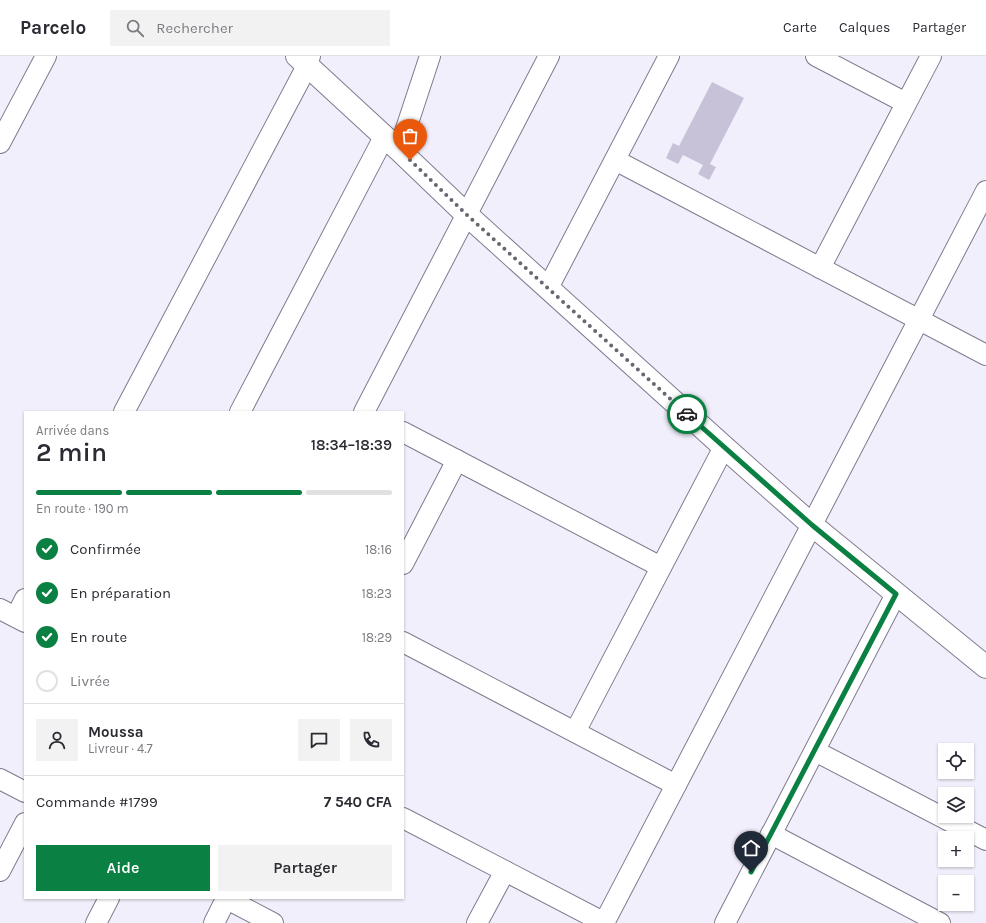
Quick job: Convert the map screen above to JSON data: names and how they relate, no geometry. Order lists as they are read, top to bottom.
{
  "page": {
    "header": "Parcelo",
    "search": "Rechercher",
    "nav": ["Carte", "Calques", "Partager"],
    "heading": ["2 min", "Arrivée dans", "18:34–18:39"],
    "panel": [
      "Moussa",
      "Livreur · 4.7",
      "Commande #1799",
      "7 540 CFA"
    ],
    "bar": "En route · 190 m",
    "list": [
      ["Confirmée", "18:16"],
      ["En préparation", "18:23"],
      ["En route", "18:29"],
      "Livrée"
    ],
    "map_buttons": ["+", "−"],
    "buttons": ["Aide", "Partager"]
  }
}
